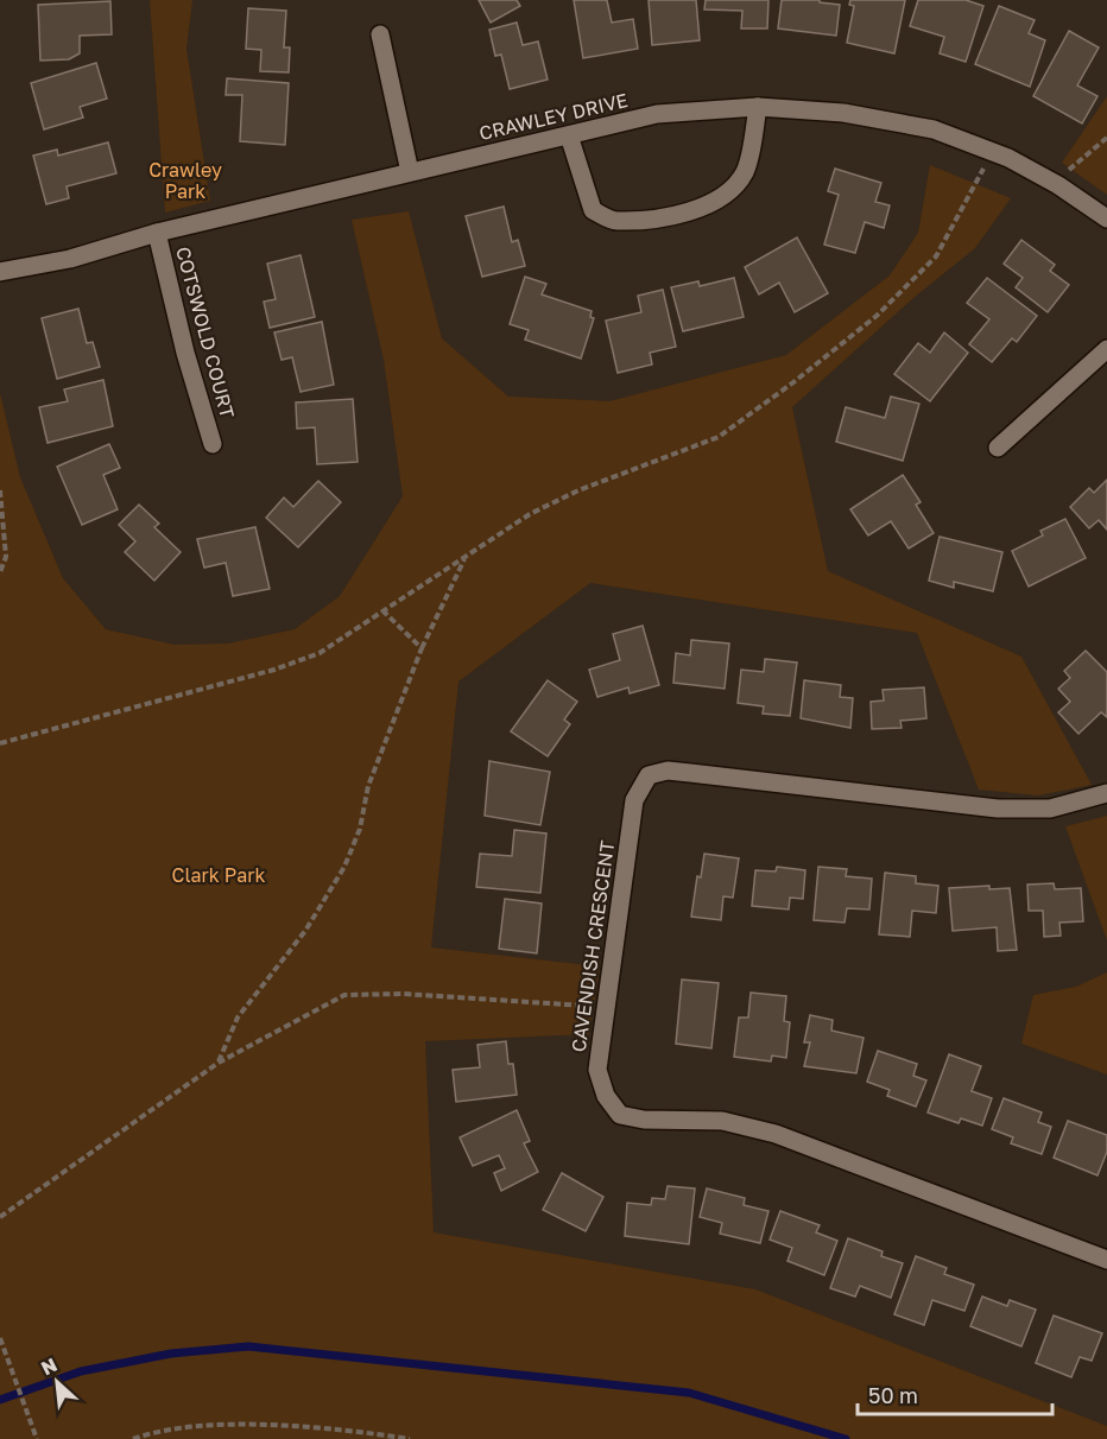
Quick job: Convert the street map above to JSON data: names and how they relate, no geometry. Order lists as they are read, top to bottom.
{
  "streets": {
    "street": ["CRAWLEY DRIVE", "COTSWOLD COURT", "CAVENDISH CRESCENT"]
  },
  "crossings": [
    ["CRAWLEY DRIVE", "COTSWOLD COURT"]
  ],
  "parks": ["Crawley Park", "Clark Park"],
  "scale_bar": "50 m",
  "north": "top left"
}
